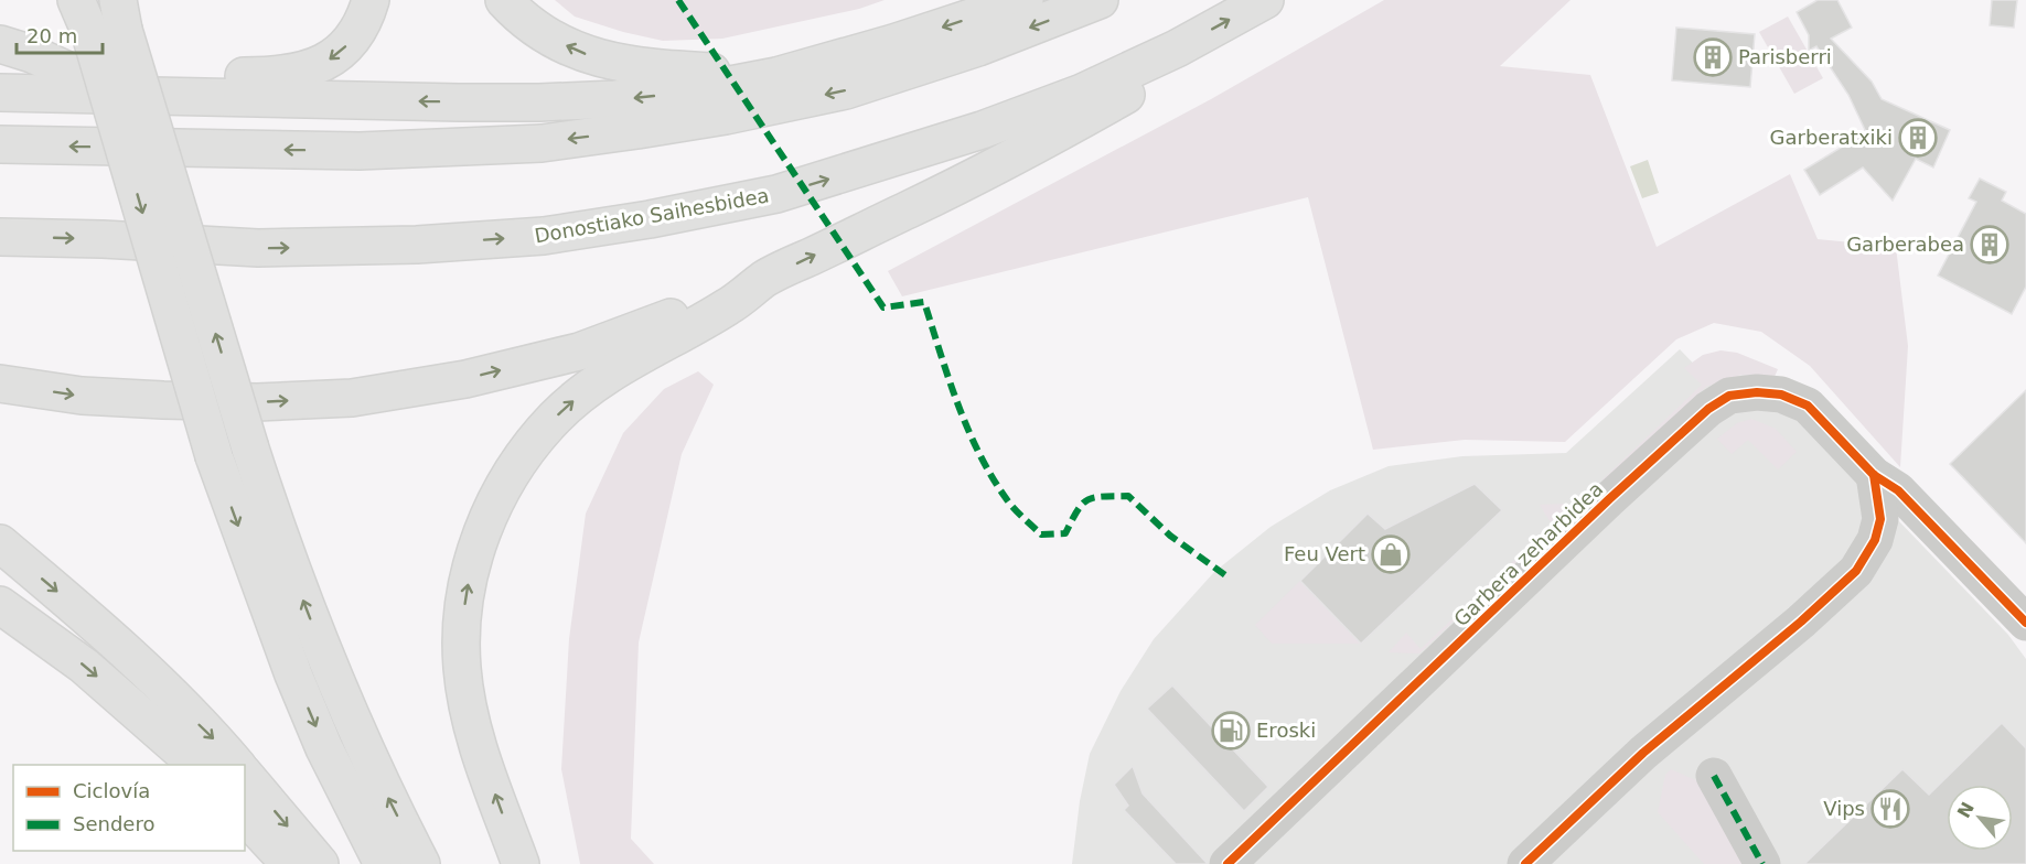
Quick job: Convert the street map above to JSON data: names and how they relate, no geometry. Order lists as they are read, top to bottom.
{
  "streets": {
    "highway": ["Donostiako Saihesbidea"],
    "street": ["Garbera zeharbidea"]
  },
  "places": {
    "building": ["Parisberri", "Garberatxiki", "Garberabea"],
    "shop": ["Feu Vert"],
    "fuel station": ["Eroski"],
    "restaurant": ["Vips"]
  },
  "legend": ["Ciclovía", "Sendero"],
  "scale_bar": "20 m",
  "north": "top left"
}
